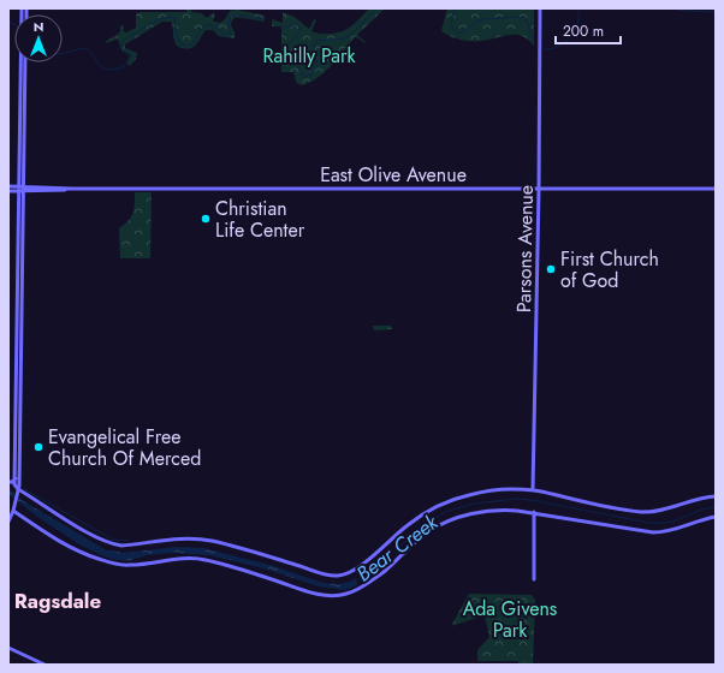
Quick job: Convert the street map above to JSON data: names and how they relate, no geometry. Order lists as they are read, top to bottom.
{
  "streets": {
    "street": ["East Olive Avenue", "Parsons Avenue"]
  },
  "crossings": [
    ["East Olive Avenue", "Parsons Avenue"]
  ],
  "districts": ["Ragsdale"],
  "water": ["Bear Creek"],
  "parks": ["Rahilly Park", "Ada Givens Park"],
  "places": ["Christian Life Center", "First Church of God", "Evangelical Free Church Of Merced"],
  "scale_bar": "200 m",
  "north": "top"
}
